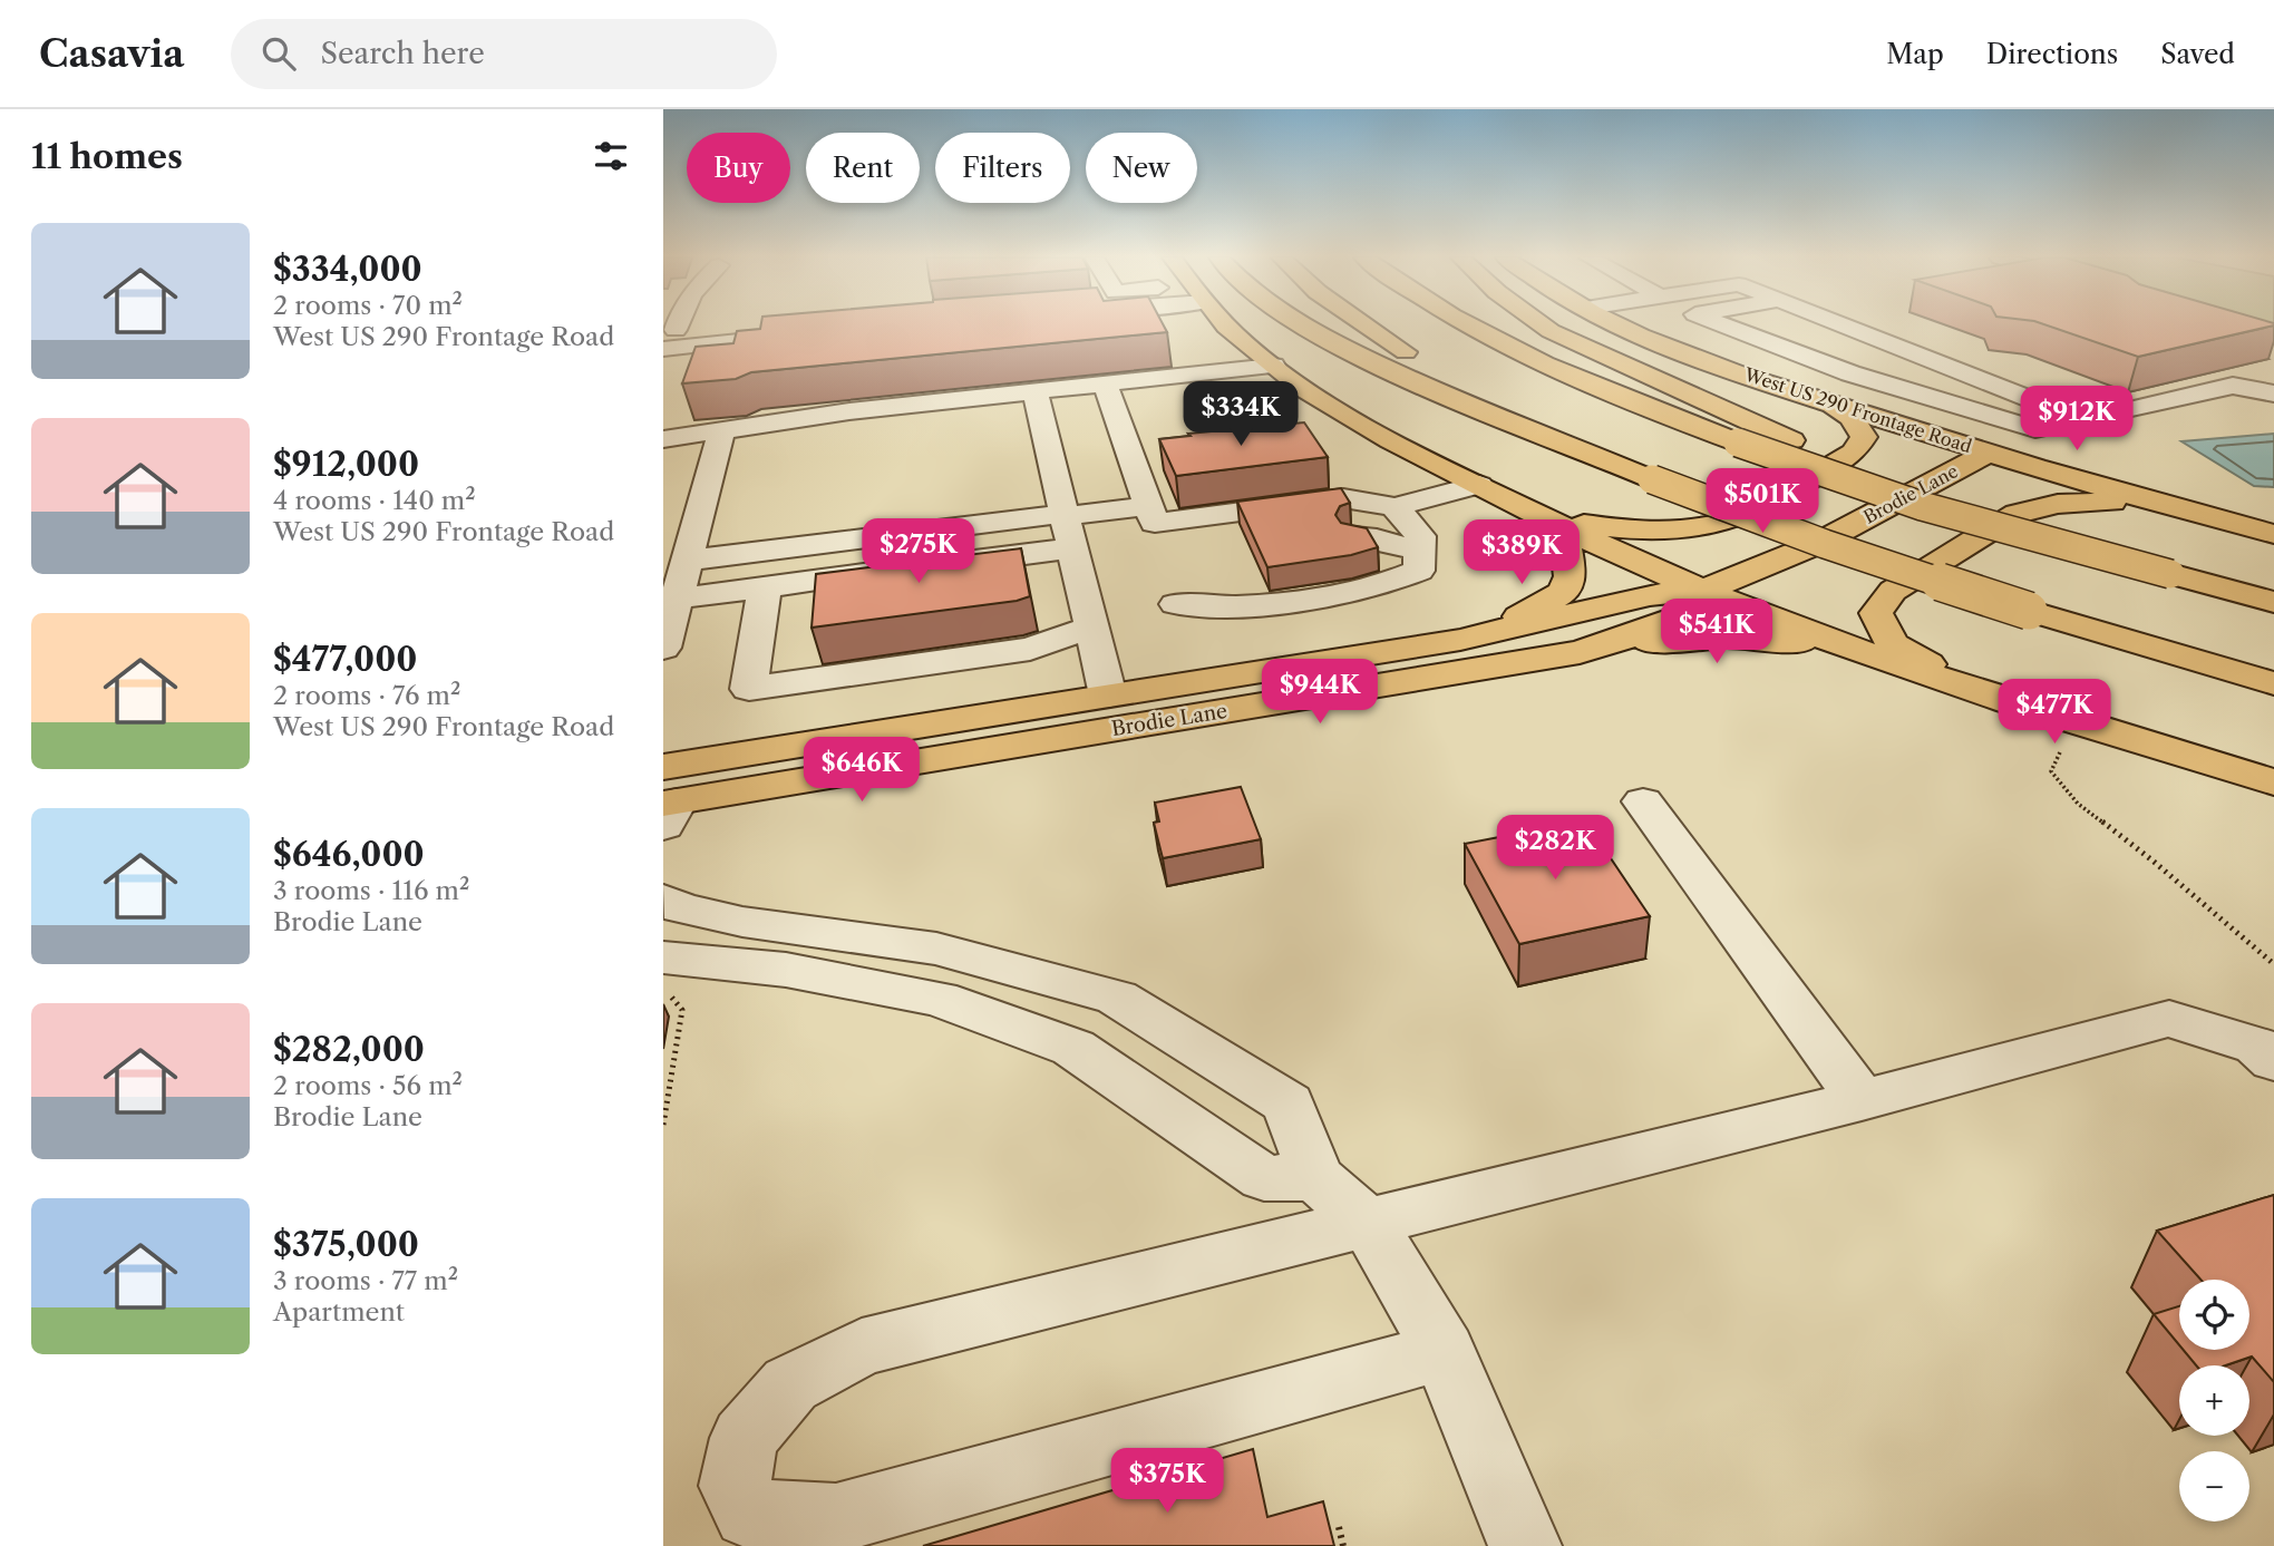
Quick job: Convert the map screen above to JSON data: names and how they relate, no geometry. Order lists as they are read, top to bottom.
{
  "streets": {
    "main road": ["West US 290 Frontage Road", "Brodie Lane"]
  },
  "crossings": [
    ["West US 290 Frontage Road", "Brodie Lane"]
  ],
  "page": {
    "header": "Casavia",
    "search": "Search here",
    "nav": ["Map", "Directions", "Saved"],
    "heading": "11 homes",
    "chip": [
      "Buy",
      "Rent",
      "Filters",
      "New"
    ],
    "list": [
      {
        "name": "$334,000",
        "note": "2 rooms · 70 m² · West US 290 Frontage Road"
      },
      {
        "name": "$912,000",
        "note": "4 rooms · 140 m² · West US 290 Frontage Road"
      },
      {
        "name": "$477,000",
        "note": "2 rooms · 76 m² · West US 290 Frontage Road"
      },
      {
        "name": "$646,000",
        "note": "3 rooms · 116 m² · Brodie Lane"
      },
      {
        "name": "$282,000",
        "note": "2 rooms · 56 m² · Brodie Lane"
      },
      {
        "name": "$375,000",
        "note": "3 rooms · 77 m² · Apartment"
      }
    ],
    "price": [
      "$334K",
      "$912K",
      "$501K",
      "$275K",
      "$389K",
      "$541K",
      "$944K",
      "$477K",
      "$646K",
      "$282K",
      "$375K"
    ],
    "map_buttons": ["+", "−"]
  }
}
